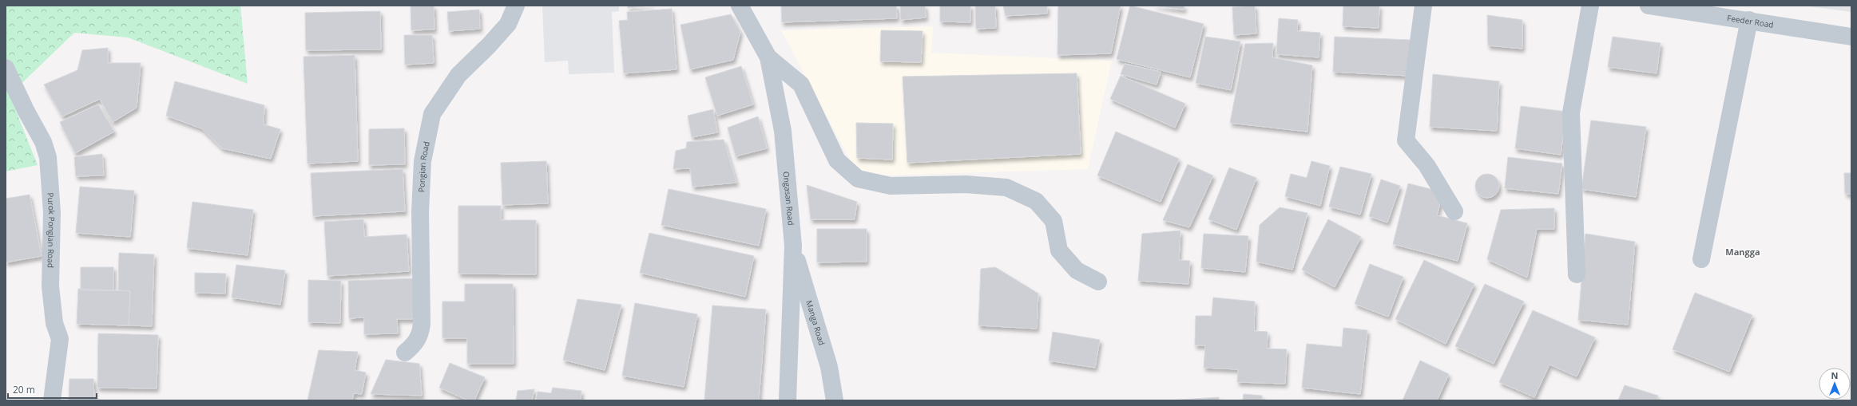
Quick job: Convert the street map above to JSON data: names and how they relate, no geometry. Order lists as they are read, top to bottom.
{
  "streets": {
    "street": [
      "Feeder Road",
      "Pongian Road",
      "Ongasan Road",
      "Purok Pongian Road",
      "Manga Road"
    ]
  },
  "crossings": [
    ["Ongasan Road", "Manga Road"]
  ],
  "districts": ["Mangga"],
  "scale_bar": "20 m",
  "north": "top"
}
